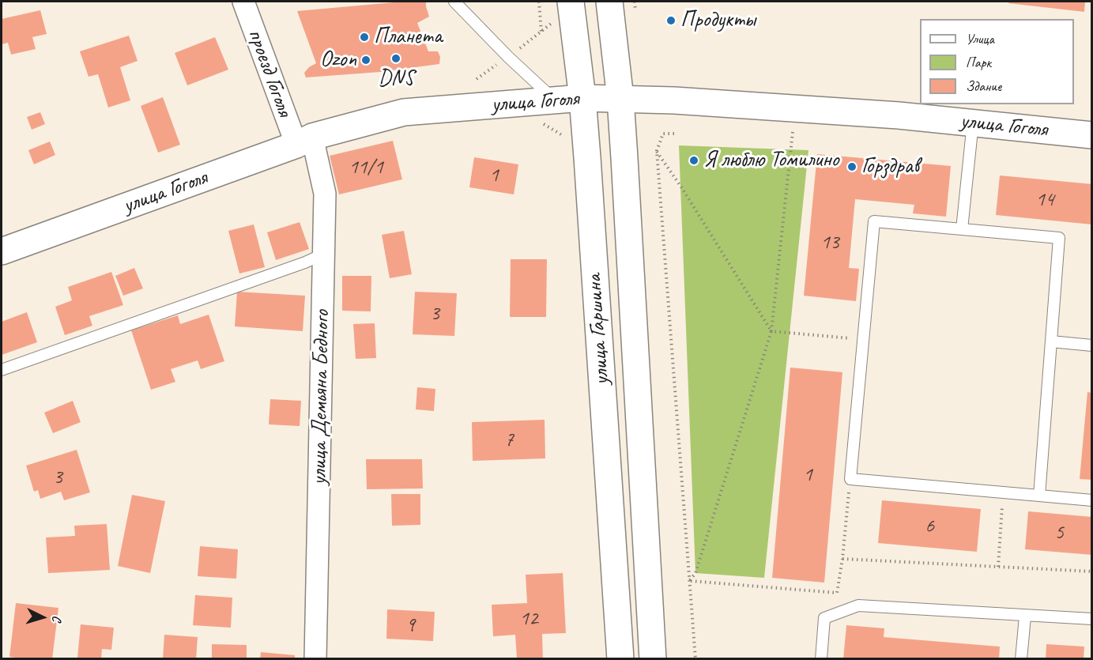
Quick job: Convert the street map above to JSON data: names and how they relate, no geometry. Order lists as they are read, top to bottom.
{
  "streets": {
    "main road": ["улица Гоголя", "улица Гаршина"],
    "street": ["проезд Гоголя", "улица Демьяна Бедного"]
  },
  "crossings": [
    ["проезд Гоголя", "улица Гоголя"],
    ["проезд Гоголя", "улица Демьяна Бедного"],
    ["улица Гоголя", "улица Гаршина"],
    ["улица Гоголя", "улица Демьяна Бедного"]
  ],
  "places": [
    "Продукты",
    "Планета",
    "DNS",
    "Ozon",
    "Я люблю Томилино",
    "Горздрав"
  ],
  "house_numbers": [
    "11/1",
    "1",
    "14",
    "13",
    "3",
    "7",
    "1",
    "3",
    "6",
    "5",
    "12",
    "9"
  ],
  "legend": ["Улица", "Парк", "Здание"],
  "north": "right"
}
